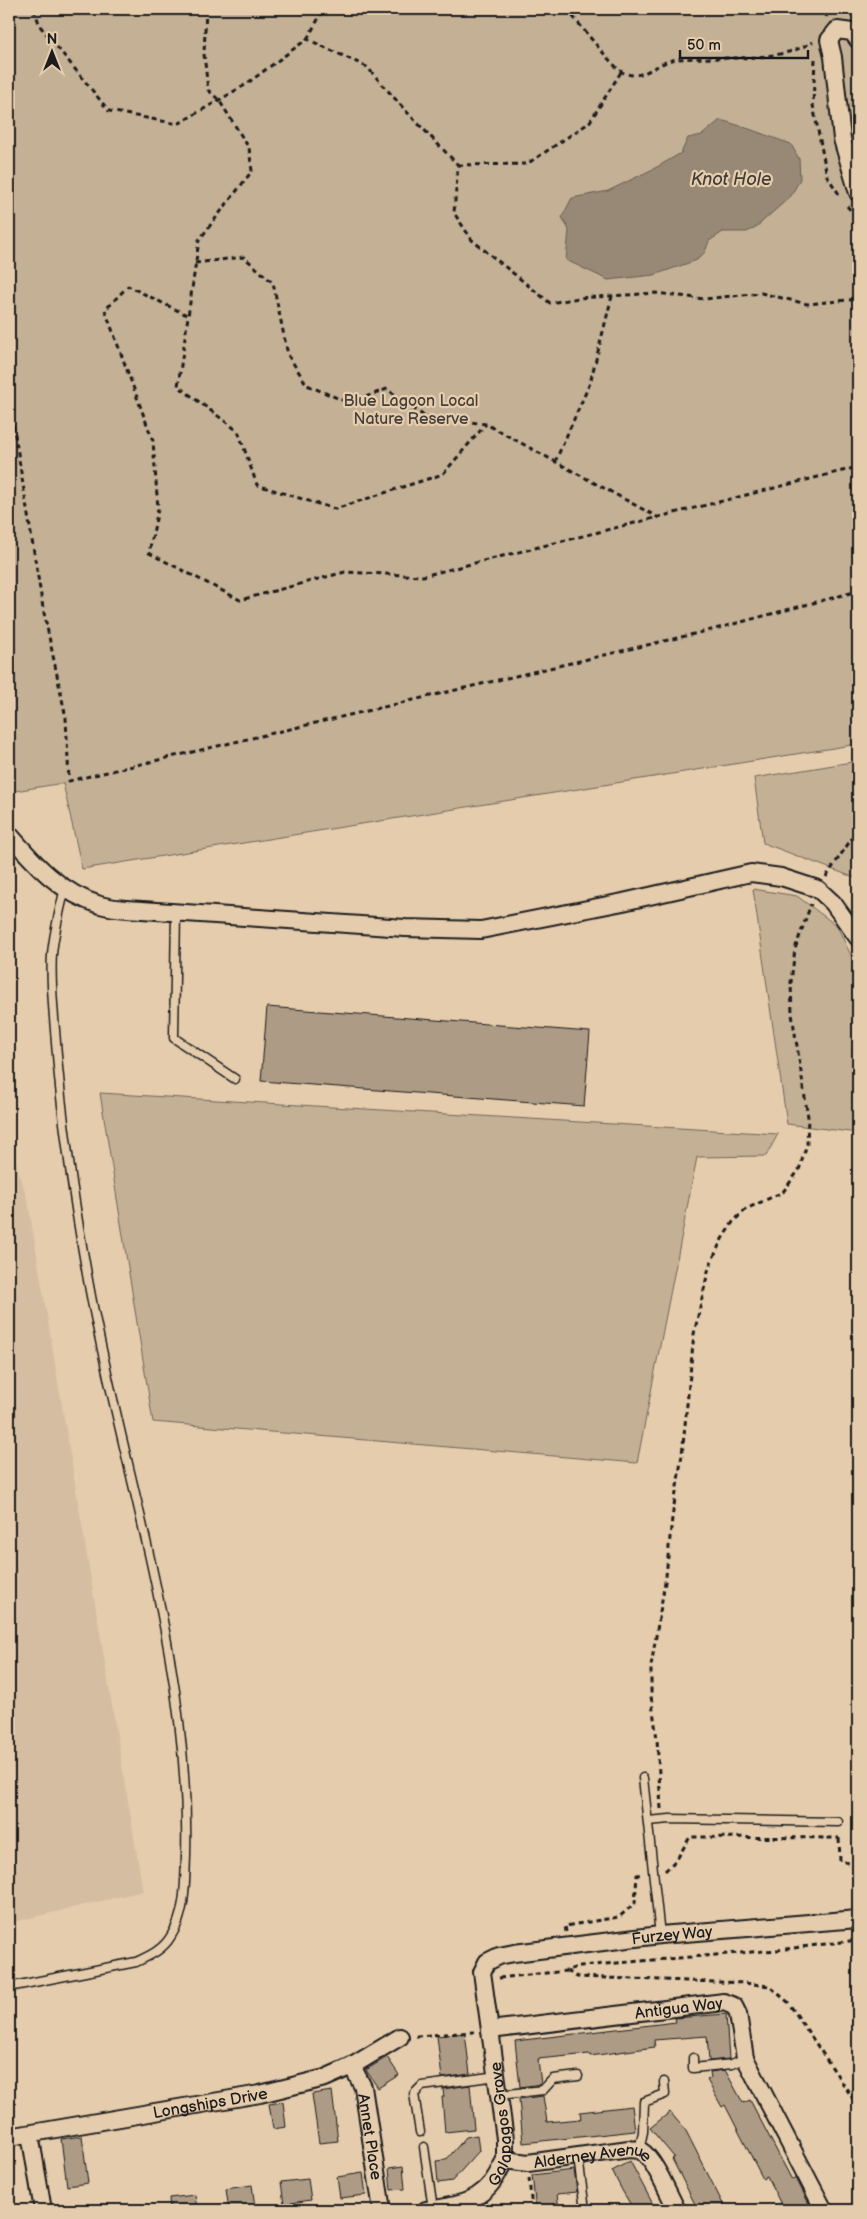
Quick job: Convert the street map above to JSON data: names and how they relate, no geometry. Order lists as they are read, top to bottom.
{
  "streets": {
    "street": [
      "Furzey Way",
      "Antigua Way",
      "Longships Drive",
      "Galapagos Grove",
      "Annet Place",
      "Alderney Avenue"
    ]
  },
  "crossings": [
    ["Furzey Way", "Galapagos Grove"],
    ["Antigua Way", "Galapagos Grove"],
    ["Longships Drive", "Annet Place"],
    ["Galapagos Grove", "Alderney Avenue"]
  ],
  "water": ["Knot Hole"],
  "parks": ["Blue Lagoon Local Nature Reserve"],
  "scale_bar": "50 m",
  "north": "top"
}
